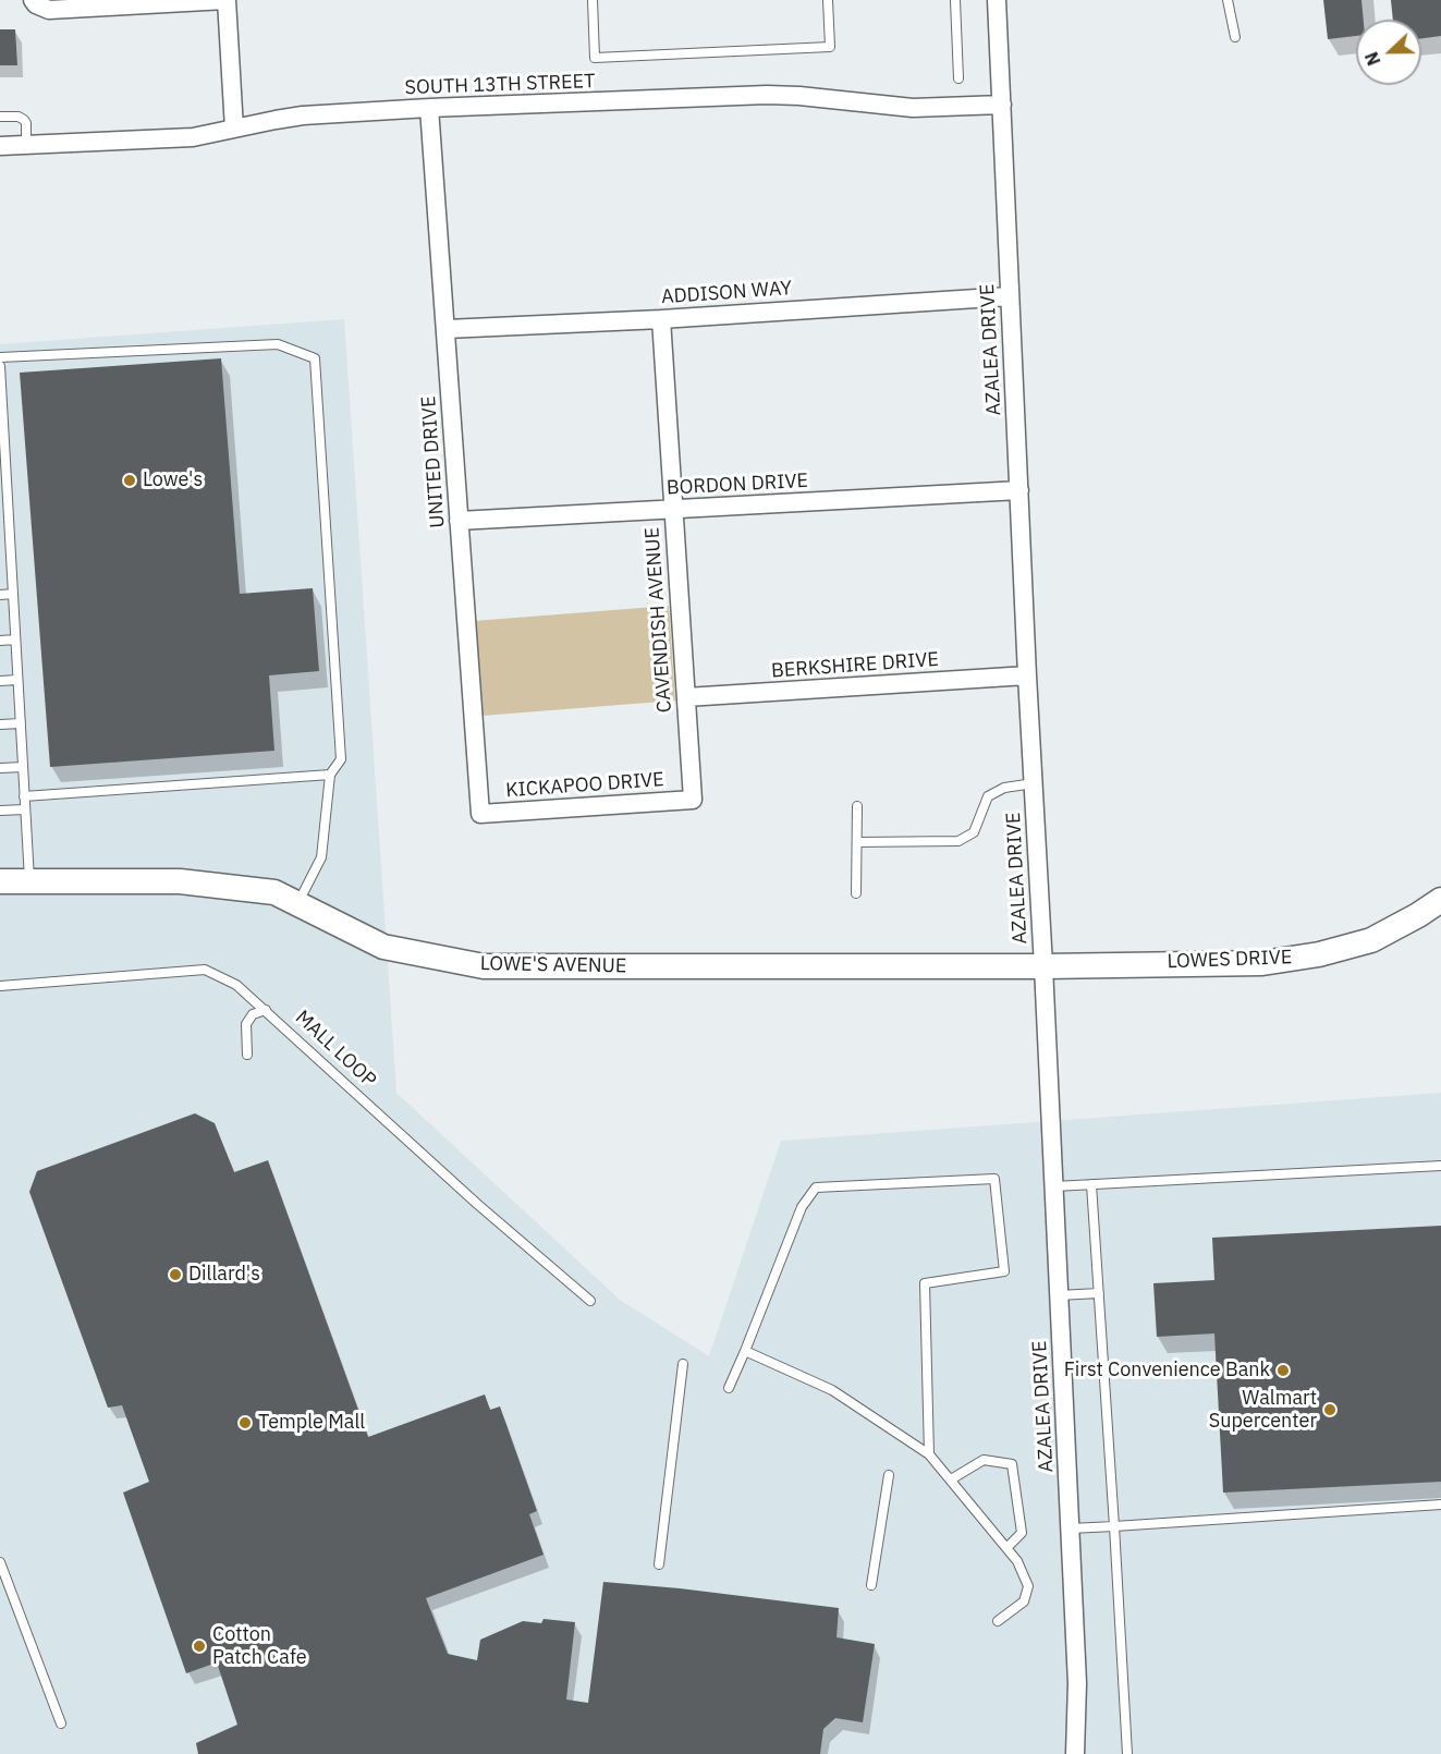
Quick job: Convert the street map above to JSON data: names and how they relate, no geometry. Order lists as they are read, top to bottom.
{
  "streets": {
    "street": [
      "SOUTH 13TH STREET",
      "ADDISON WAY",
      "AZALEA DRIVE",
      "UNITED DRIVE",
      "BORDON DRIVE",
      "CAVENDISH AVENUE",
      "BERKSHIRE DRIVE",
      "KICKAPOO DRIVE",
      "LOWES DRIVE",
      "LOWE'S AVENUE"
    ],
    "lane": ["MALL LOOP"]
  },
  "crossings": [
    ["SOUTH 13TH STREET", "AZALEA DRIVE"],
    ["SOUTH 13TH STREET", "UNITED DRIVE"],
    ["ADDISON WAY", "AZALEA DRIVE"],
    ["ADDISON WAY", "UNITED DRIVE"],
    ["ADDISON WAY", "CAVENDISH AVENUE"],
    ["AZALEA DRIVE", "BORDON DRIVE"],
    ["AZALEA DRIVE", "BERKSHIRE DRIVE"],
    ["AZALEA DRIVE", "LOWES DRIVE"],
    ["AZALEA DRIVE", "LOWE'S AVENUE"],
    ["UNITED DRIVE", "BORDON DRIVE"],
    ["UNITED DRIVE", "KICKAPOO DRIVE"],
    ["BORDON DRIVE", "CAVENDISH AVENUE"],
    ["CAVENDISH AVENUE", "BERKSHIRE DRIVE"],
    ["CAVENDISH AVENUE", "KICKAPOO DRIVE"],
    ["LOWES DRIVE", "LOWE'S AVENUE"]
  ],
  "places": [
    "Lowe's",
    "Dillard's",
    "First Convenience Bank",
    "Walmart Supercenter",
    "Temple Mall",
    "Cotton Patch Cafe"
  ],
  "north": "left"
}
